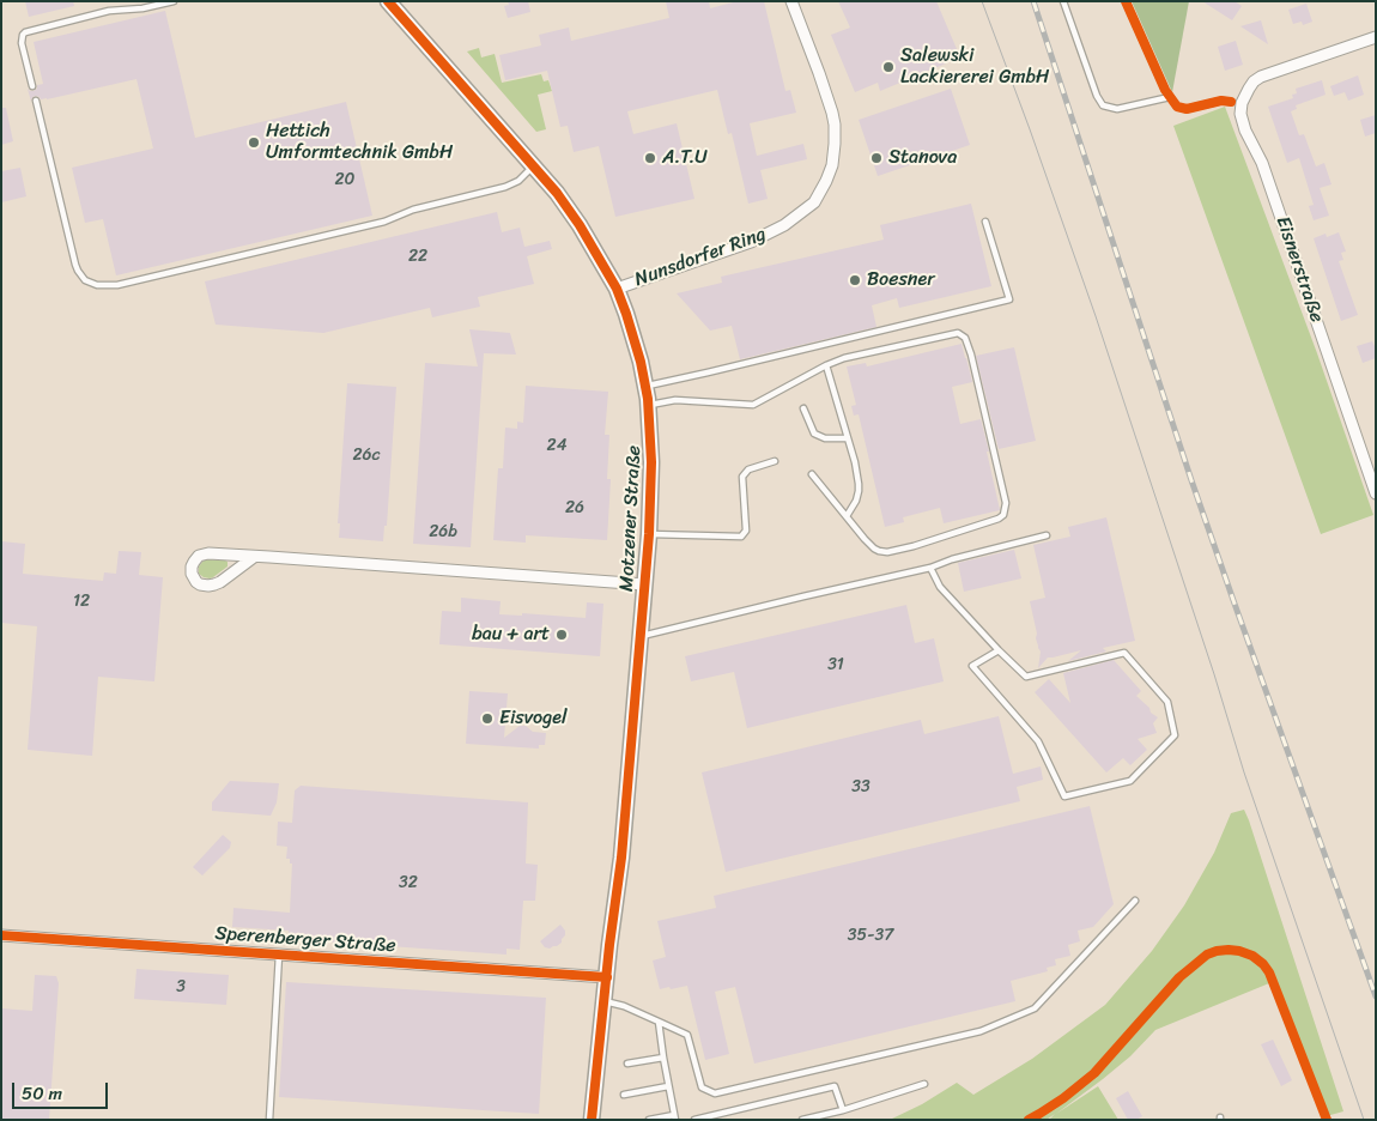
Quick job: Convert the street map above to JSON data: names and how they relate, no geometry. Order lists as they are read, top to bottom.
{
  "streets": {
    "street": [
      "Nunsdorfer Ring",
      "Eisnerstraße",
      "Motzener Straße",
      "Sperenberger Straße"
    ]
  },
  "crossings": [
    ["Nunsdorfer Ring", "Motzener Straße"],
    ["Motzener Straße", "Sperenberger Straße"]
  ],
  "places": [
    "Salewski Lackiererei GmbH",
    "Hettich Umformtechnik GmbH",
    "A.T.U",
    "Stanova",
    "Boesner",
    "bau + art",
    "Eisvogel"
  ],
  "house_numbers": [
    "20",
    "22",
    "24",
    "26c",
    "26",
    "26b",
    "12",
    "31",
    "33",
    "32",
    "35-37",
    "3"
  ],
  "scale_bar": "50 m"
}
